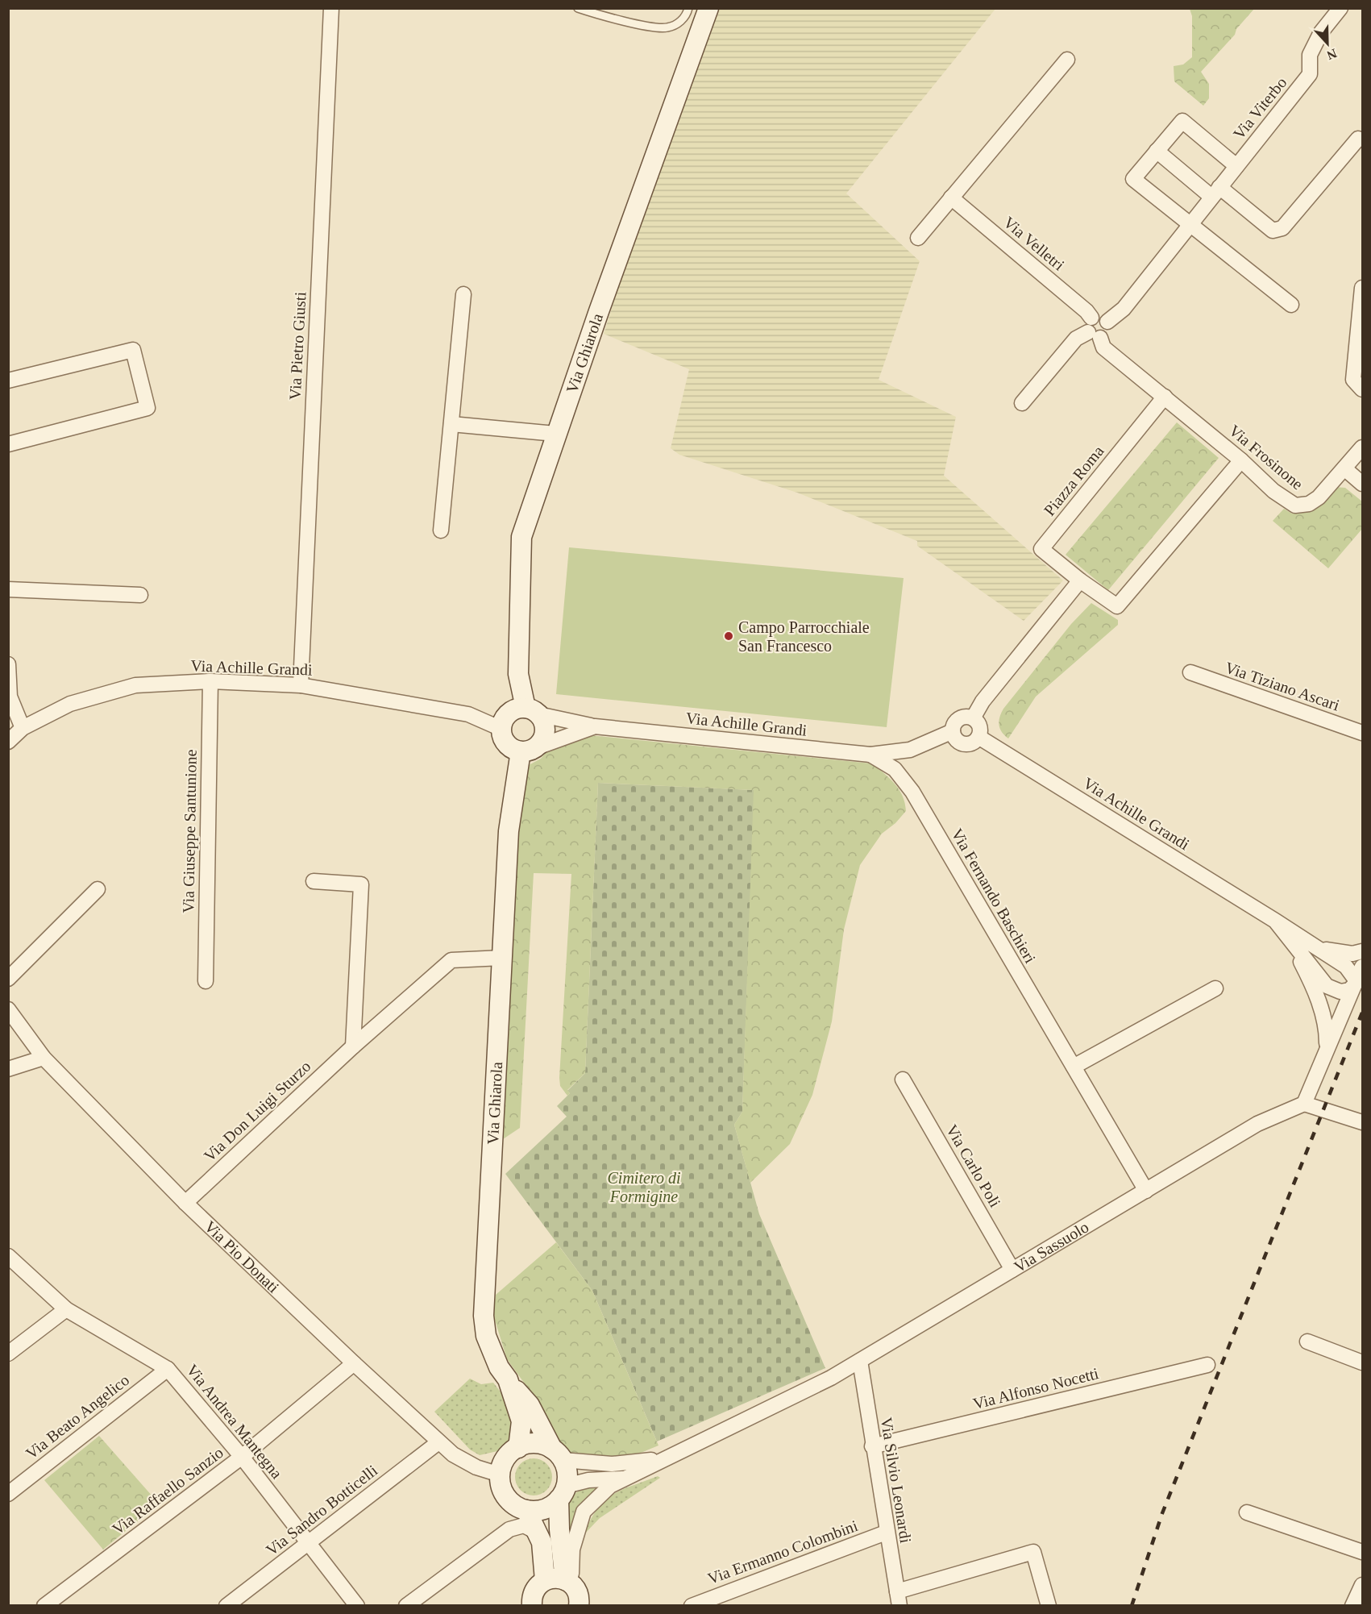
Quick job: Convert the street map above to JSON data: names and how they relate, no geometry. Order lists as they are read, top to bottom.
{
  "streets": {
    "street": [
      "Via Viterbo",
      "Via Velletri",
      "Via Pietro Giusti",
      "Via Ghiarola",
      "Via Frosinone",
      "Piazza Roma",
      "Via Achille Grandi",
      "Via Tiziano Ascari",
      "Via Giuseppe Santunione",
      "Via Fernando Baschieri",
      "Via Don Luigi Sturzo",
      "Via Carlo Poli",
      "Via Sassuolo",
      "Via Pio Donati",
      "Via Alfonso Nocetti",
      "Via Beato Angelico",
      "Via Andrea Mantegna",
      "Via Silvio Leonardi",
      "Via Raffaello Sanzio",
      "Via Sandro Botticelli",
      "Via Ermanno Colombini"
    ]
  },
  "crossings": [
    ["Via Viterbo", "Via Velletri"],
    ["Via Velletri", "Via Frosinone"],
    ["Via Velletri", "Piazza Roma"],
    ["Via Pietro Giusti", "Via Achille Grandi"],
    ["Via Ghiarola", "Via Achille Grandi"],
    ["Via Ghiarola", "Via Don Luigi Sturzo"],
    ["Via Ghiarola", "Via Sassuolo"],
    ["Via Ghiarola", "Via Pio Donati"],
    ["Via Frosinone", "Piazza Roma"],
    ["Via Achille Grandi", "Via Giuseppe Santunione"],
    ["Via Achille Grandi", "Via Fernando Baschieri"],
    ["Via Fernando Baschieri", "Via Sassuolo"],
    ["Via Don Luigi Sturzo", "Via Pio Donati"],
    ["Via Carlo Poli", "Via Sassuolo"],
    ["Via Sassuolo", "Via Pio Donati"],
    ["Via Sassuolo", "Via Silvio Leonardi"],
    ["Via Pio Donati", "Via Raffaello Sanzio"],
    ["Via Pio Donati", "Via Sandro Botticelli"],
    ["Via Alfonso Nocetti", "Via Silvio Leonardi"],
    ["Via Beato Angelico", "Via Andrea Mantegna"],
    ["Via Andrea Mantegna", "Via Raffaello Sanzio"],
    ["Via Andrea Mantegna", "Via Sandro Botticelli"],
    ["Via Silvio Leonardi", "Via Ermanno Colombini"]
  ],
  "parks": ["Cimitero di Formigine"],
  "places": ["Campo Parrocchiale San Francesco"],
  "north": "bottom"
}
